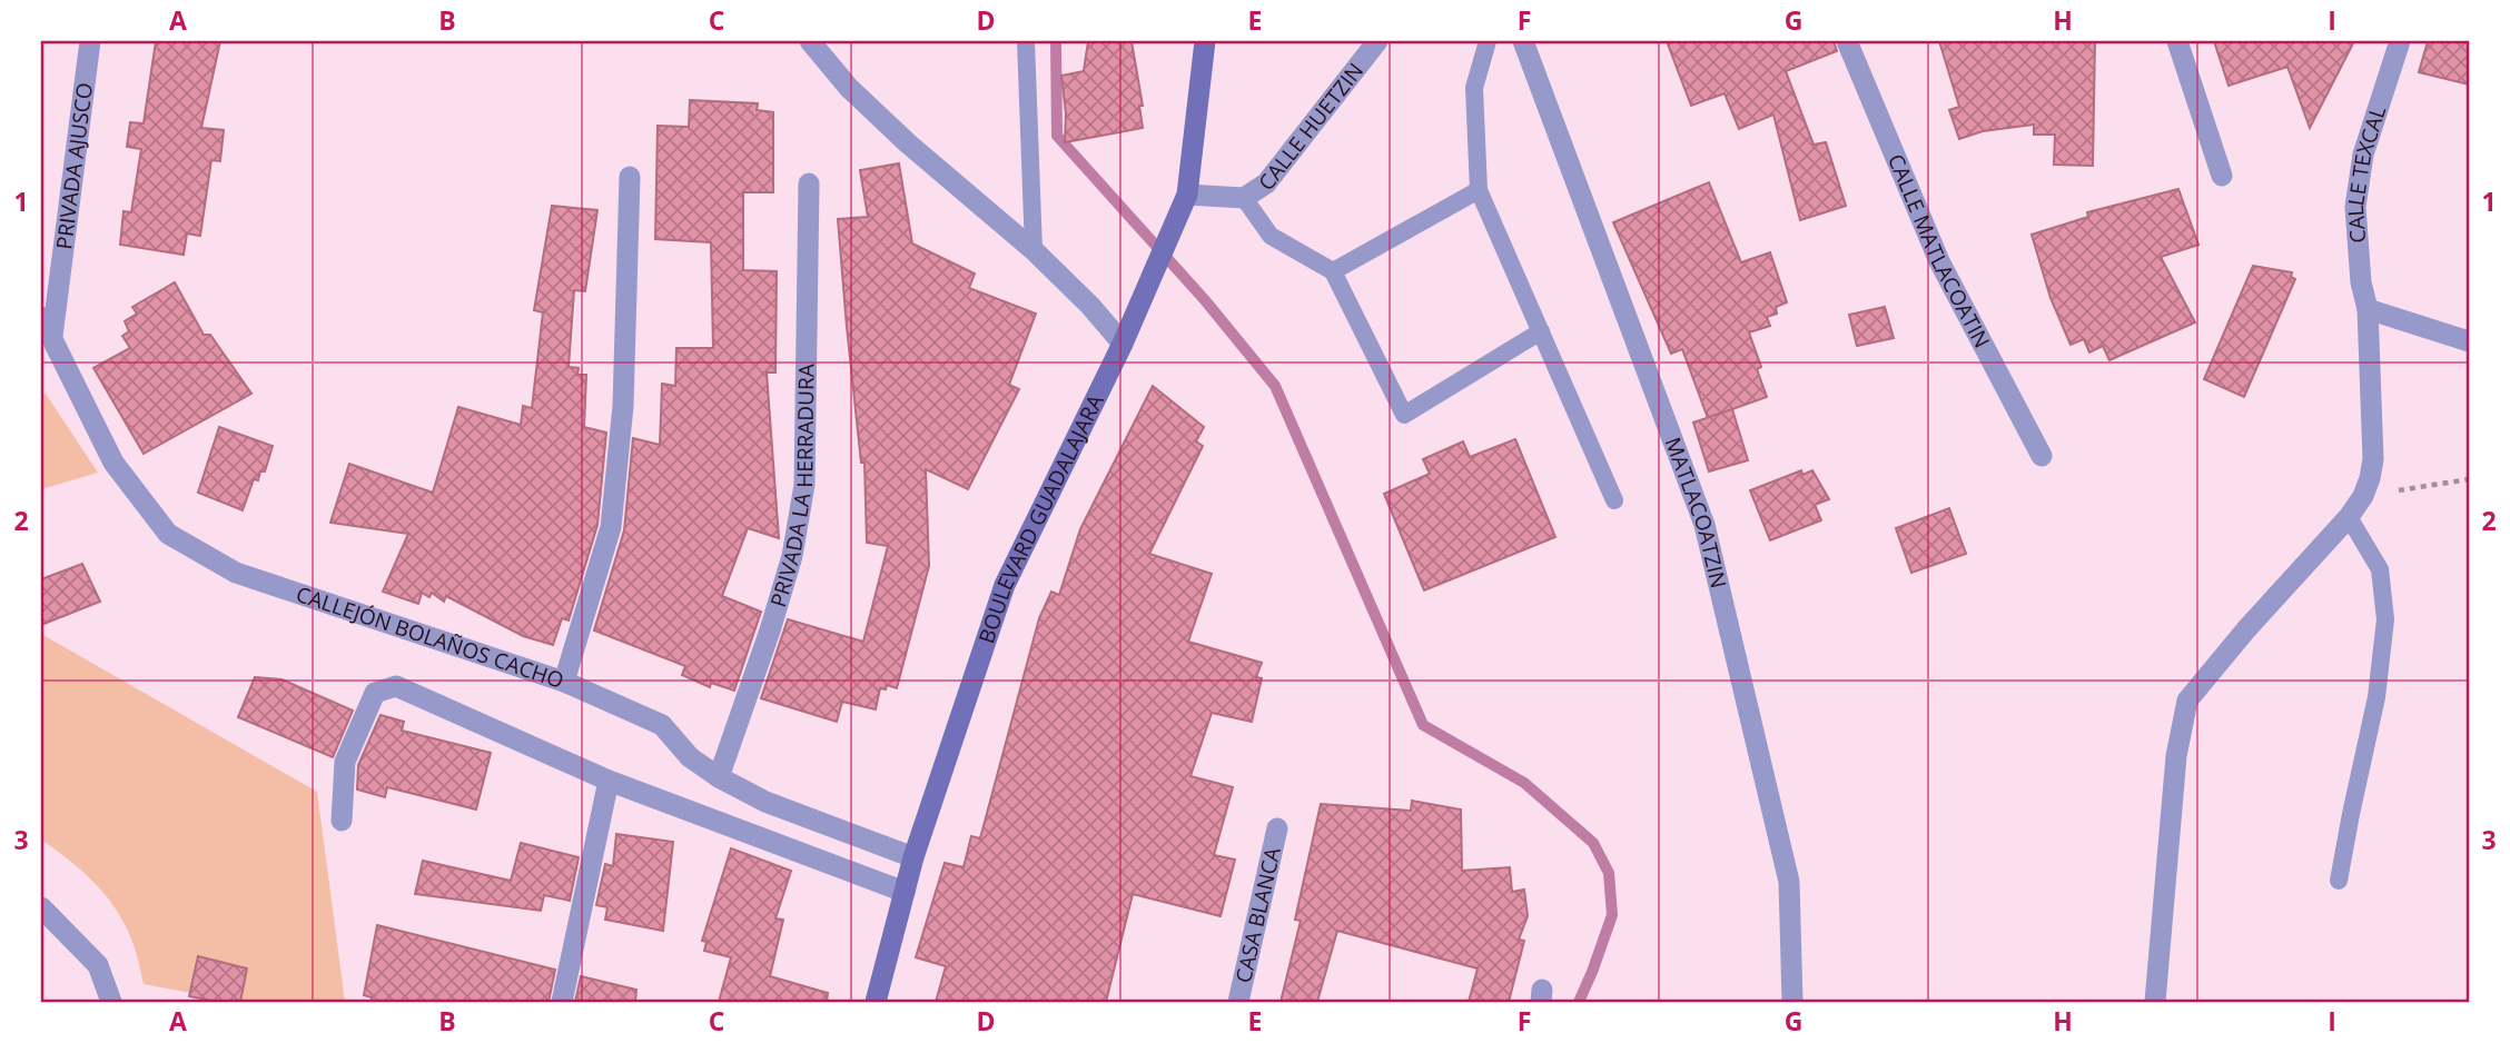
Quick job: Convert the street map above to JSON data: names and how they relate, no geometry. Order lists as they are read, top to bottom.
{
  "streets": {
    "main road": ["BOULEVARD GUADALAJARA"],
    "street": [
      "CALLE HUETZIN",
      "PRIVADA AJUSCO",
      "CALLE TEXCAL",
      "CALLE MATLACOATIN",
      "PRIVADA LA HERRADURA",
      "MATLACOATZIN",
      "CALLEJÓN BOLAÑOS CACHO",
      "CASA BLANCA"
    ]
  },
  "crossings": [
    ["CALLE HUETZIN", "BOULEVARD GUADALAJARA"],
    ["PRIVADA AJUSCO", "CALLEJÓN BOLAÑOS CACHO"],
    ["PRIVADA LA HERRADURA", "CALLEJÓN BOLAÑOS CACHO"],
    ["BOULEVARD GUADALAJARA", "CALLEJÓN BOLAÑOS CACHO"]
  ],
  "grid": {
    "columns": [
      "A",
      "B",
      "C",
      "D",
      "E",
      "F",
      "G",
      "H",
      "I"
    ],
    "rows": ["1", "2", "3"]
  }
}
